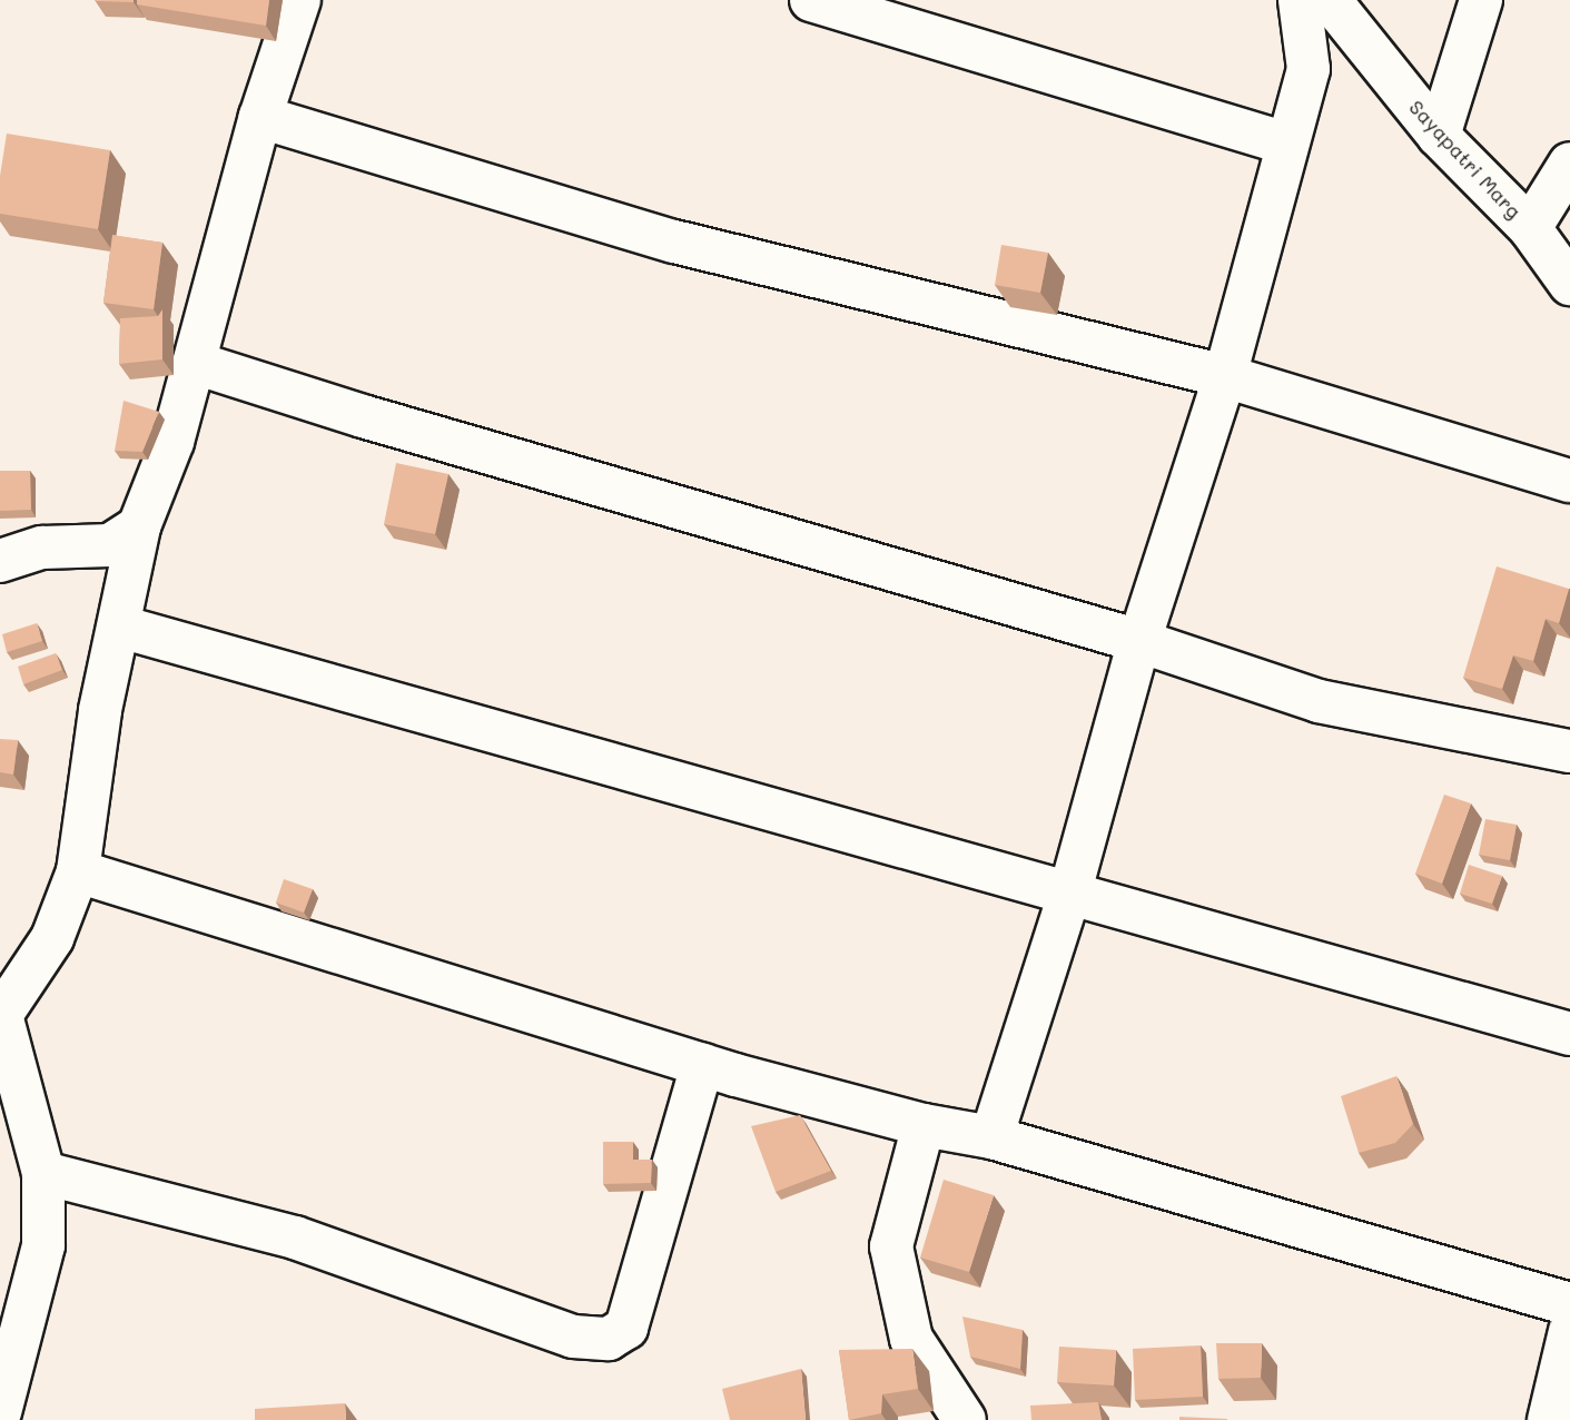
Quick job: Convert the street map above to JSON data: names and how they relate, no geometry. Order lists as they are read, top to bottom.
{
  "streets": {
    "street": ["Sayapatri Marg"]
  }
}
